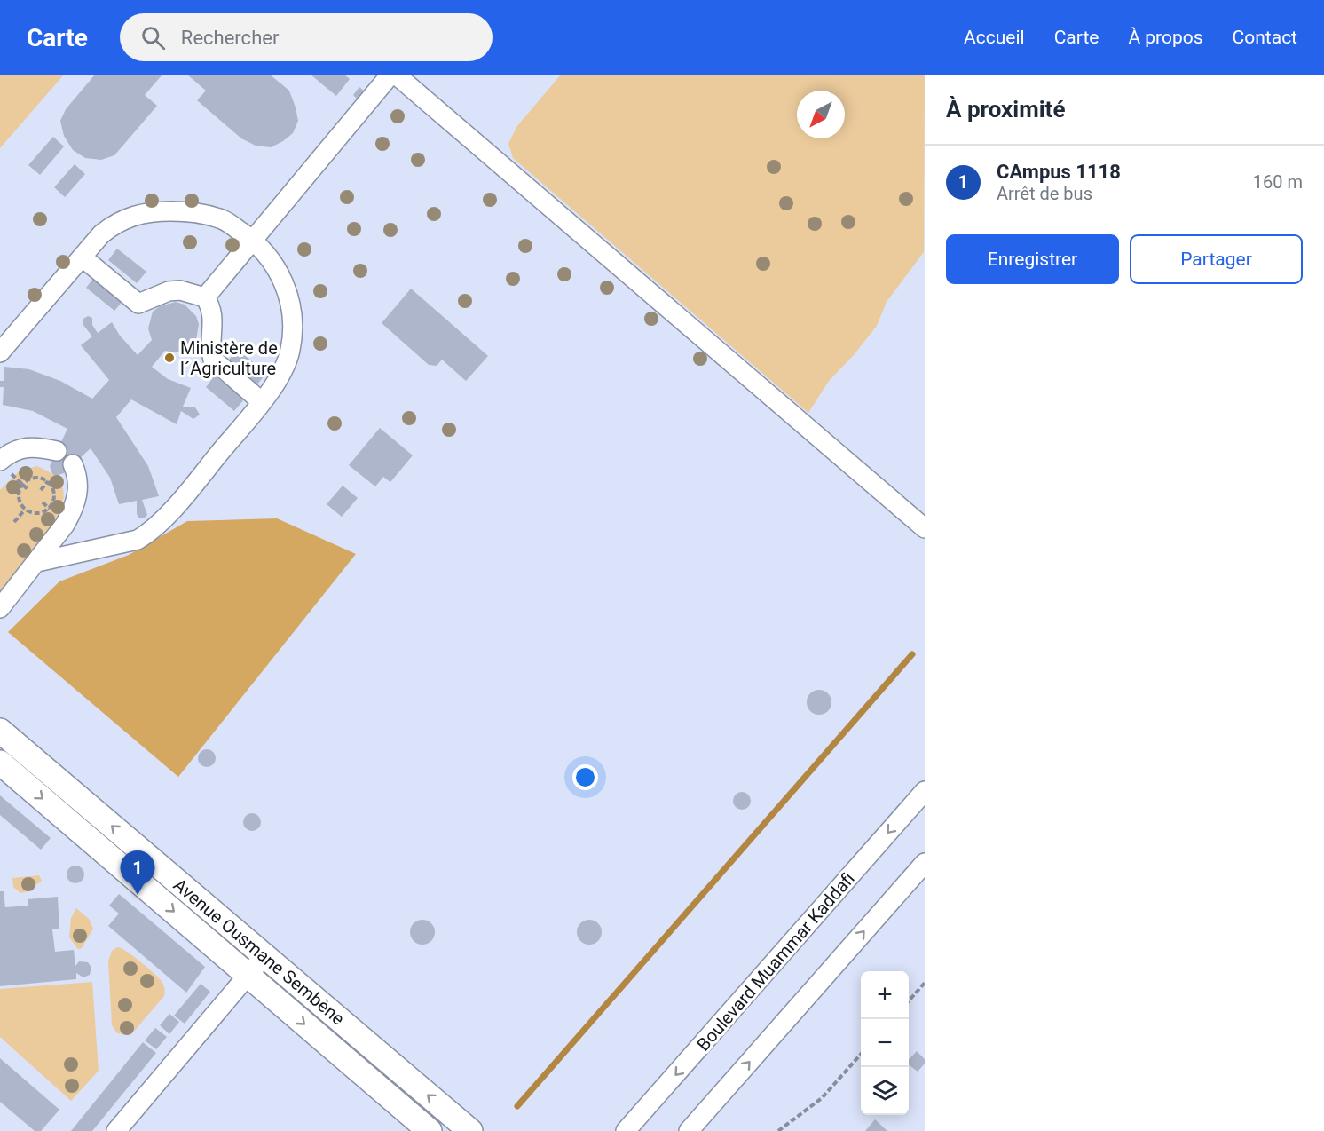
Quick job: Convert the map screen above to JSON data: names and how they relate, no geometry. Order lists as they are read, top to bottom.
{
  "streets": {
    "main road": ["Avenue Ousmane Sembène"],
    "street": ["Boulevard Muammar Kaddafi"]
  },
  "places": ["Ministère de l´Agriculture"],
  "north": "bottom left",
  "page": {
    "header": "Carte",
    "search": "Rechercher",
    "nav": [
      "Accueil",
      "Carte",
      "À propos",
      "Contact"
    ],
    "heading": "À proximité",
    "list": [
      {
        "mark": "1",
        "name": "CAmpus 1118",
        "note": "Arrêt de bus",
        "value": "160 m"
      }
    ],
    "buttons": ["Enregistrer", "Partager"],
    "pins": "1",
    "map_buttons": ["+", "−"]
  }
}
